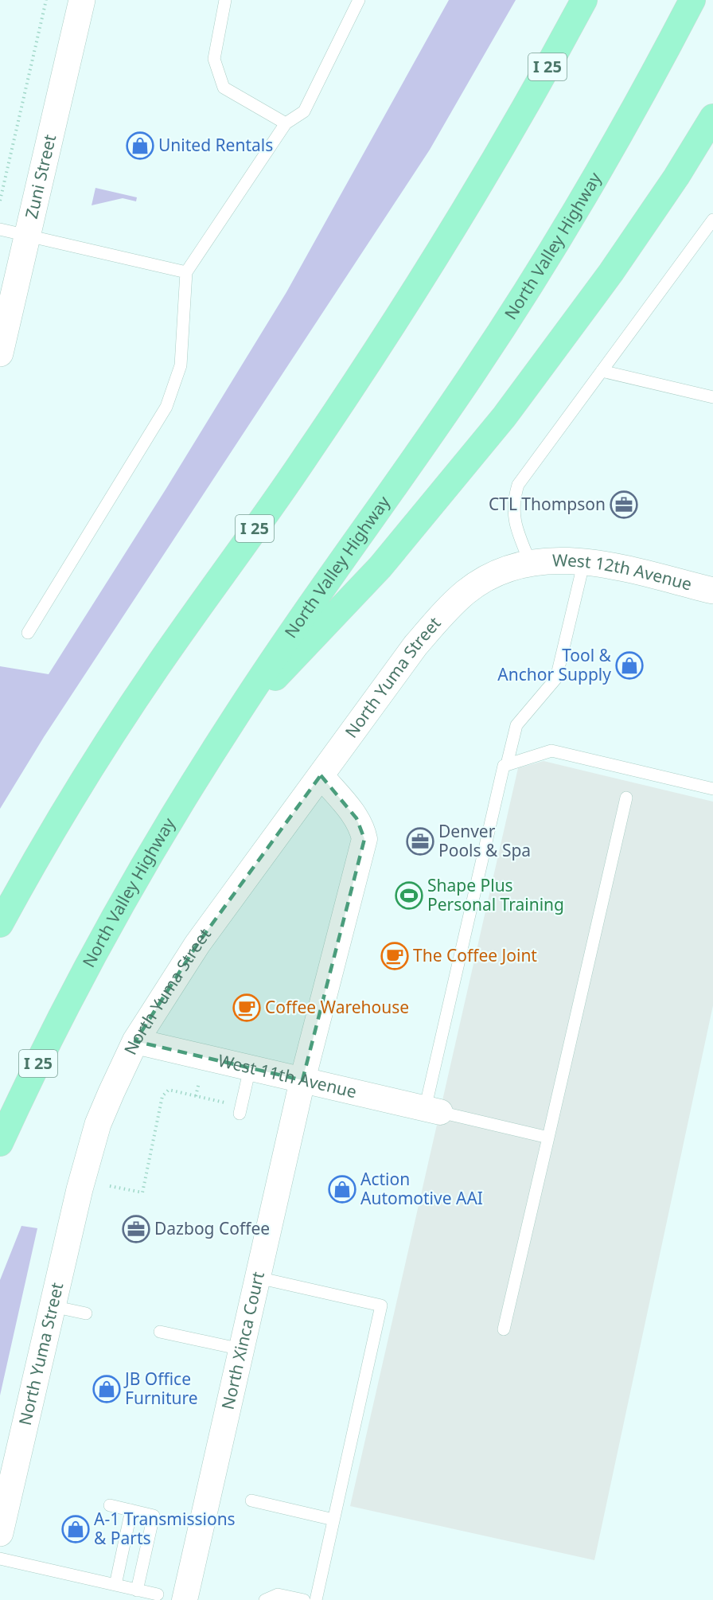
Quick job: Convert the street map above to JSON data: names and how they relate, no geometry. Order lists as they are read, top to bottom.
{
  "streets": {
    "highway": ["I 25", "North Valley Highway"],
    "street": [
      "Zuni Street",
      "West 12th Avenue",
      "North Yuma Street",
      "West 11th Avenue",
      "North Xinca Court"
    ]
  },
  "crossings": [
    ["West 12th Avenue", "North Yuma Street"],
    ["North Yuma Street", "West 11th Avenue"],
    ["North Yuma Street", "North Xinca Court"],
    ["West 11th Avenue", "North Xinca Court"]
  ],
  "places": {
    "shop": [
      "United Rentals",
      "Tool & Anchor Supply",
      "Action Automotive AAI",
      "JB Office Furniture",
      "A-1 Transmissions & Parts"
    ],
    "office": ["CTL Thompson", "Denver Pools & Spa", "Dazbog Coffee"],
    "sports": ["Shape Plus Personal Training"],
    "cafe": ["The Coffee Joint", "Coffee Warehouse"]
  }
}
